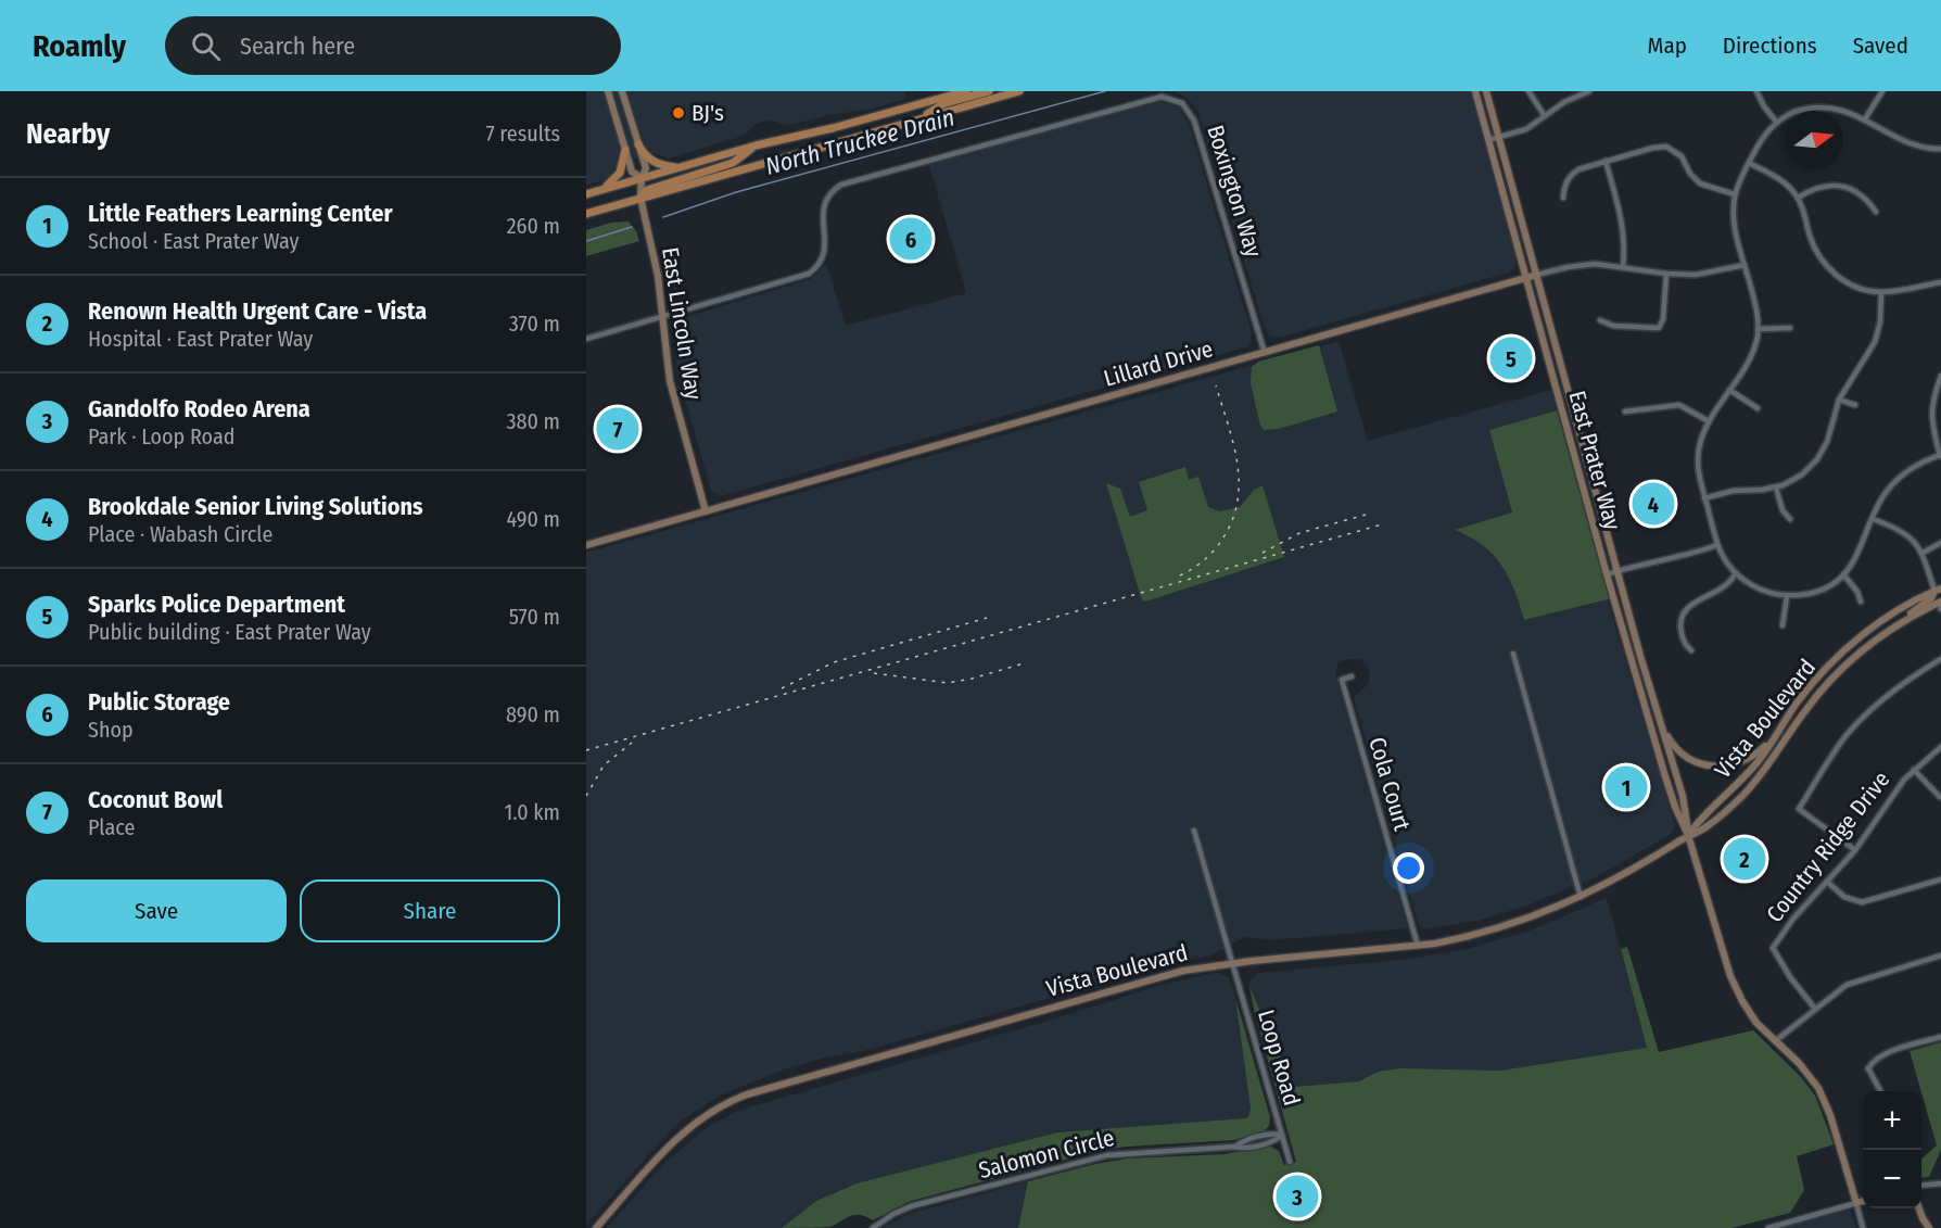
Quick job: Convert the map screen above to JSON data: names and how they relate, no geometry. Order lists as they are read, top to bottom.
{
  "streets": {
    "main road": [
      "East Lincoln Way",
      "Lillard Drive",
      "East Prater Way",
      "Vista Boulevard"
    ],
    "street": [
      "Boxington Way",
      "Cola Court",
      "Country Ridge Drive",
      "Loop Road",
      "Salomon Circle"
    ]
  },
  "crossings": [
    ["Boxington Way", "East Lincoln Way"],
    ["Boxington Way", "Lillard Drive"],
    ["East Lincoln Way", "Lillard Drive"],
    ["Lillard Drive", "East Prater Way"],
    ["East Prater Way", "Vista Boulevard"],
    ["Vista Boulevard", "Cola Court"],
    ["Vista Boulevard", "Loop Road"],
    ["Loop Road", "Salomon Circle"]
  ],
  "water": ["North Truckee Drain"],
  "places": ["BJ's"],
  "north": "right",
  "page": {
    "header": "Roamly",
    "search": "Search here",
    "nav": ["Map", "Directions", "Saved"],
    "heading": ["Nearby", "7 results"],
    "list": [
      {
        "mark": "1",
        "name": "Little Feathers Learning Center",
        "note": "School · East Prater Way",
        "value": "260 m"
      },
      {
        "mark": "2",
        "name": "Renown Health Urgent Care - Vista",
        "note": "Hospital · East Prater Way",
        "value": "370 m"
      },
      {
        "mark": "3",
        "name": "Gandolfo Rodeo Arena",
        "note": "Park · Loop Road",
        "value": "380 m"
      },
      {
        "mark": "4",
        "name": "Brookdale Senior Living Solutions",
        "note": "Place · Wabash Circle",
        "value": "490 m"
      },
      {
        "mark": "5",
        "name": "Sparks Police Department",
        "note": "Public building · East Prater Way",
        "value": "570 m"
      },
      {
        "mark": "6",
        "name": "Public Storage",
        "note": "Shop",
        "value": "890 m"
      },
      {
        "mark": "7",
        "name": "Coconut Bowl",
        "note": "Place",
        "value": "1.0 km"
      }
    ],
    "pins": [
      "6",
      "5",
      "7",
      "4",
      "1",
      "2",
      "3"
    ],
    "buttons": ["Save", "Share"],
    "map_buttons": ["+", "−"]
  }
}
